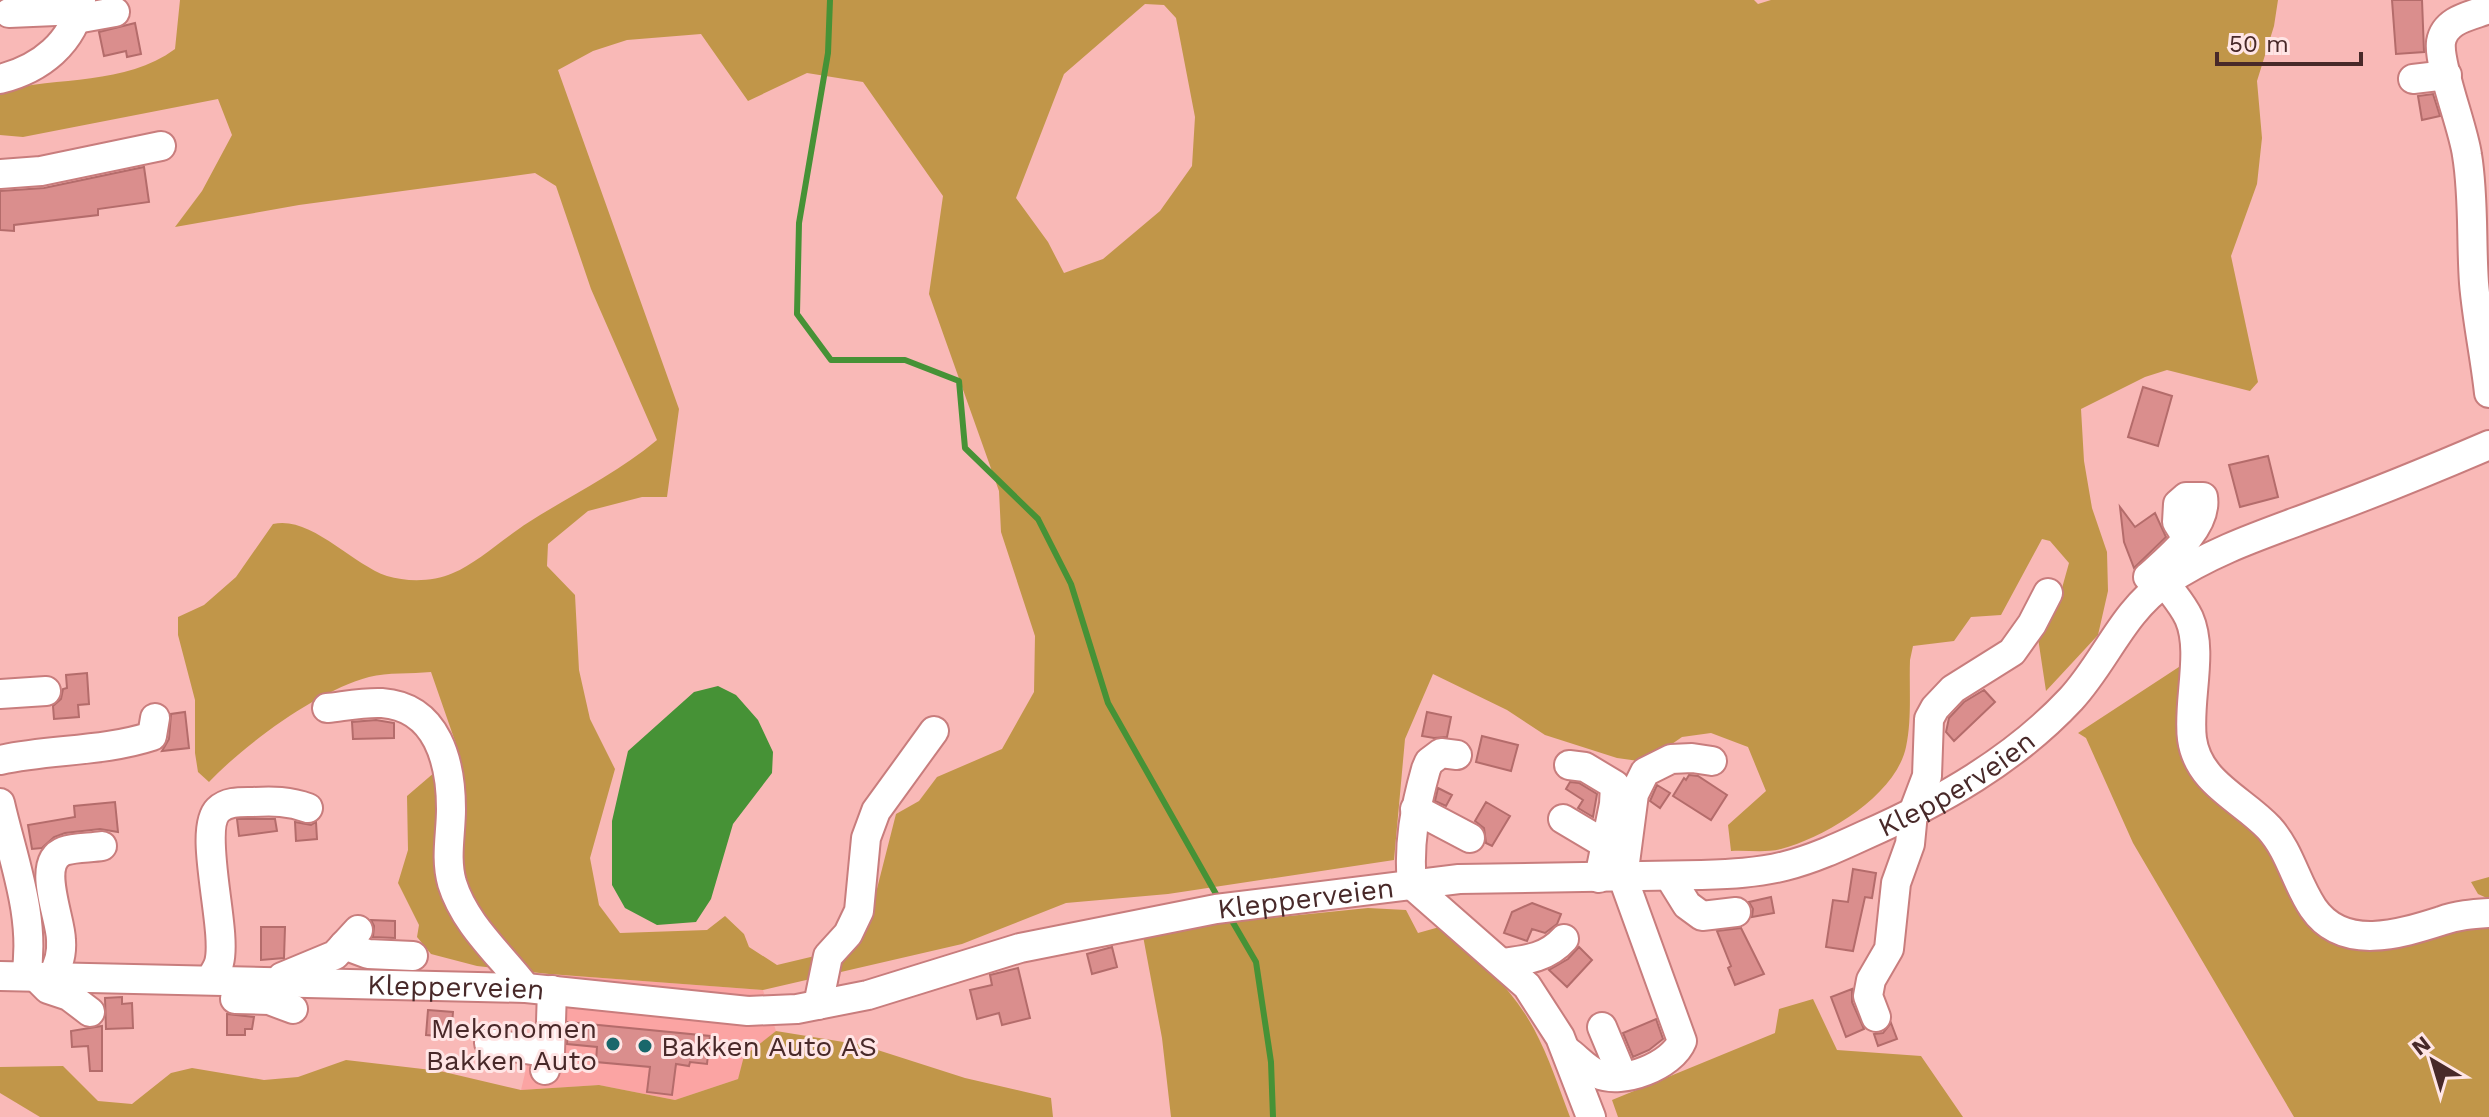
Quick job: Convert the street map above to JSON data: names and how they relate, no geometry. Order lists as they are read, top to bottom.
{
  "streets": {
    "street": ["Klepperveien"]
  },
  "places": ["Mekonomen Bakken Auto", "Bakken Auto AS"],
  "scale_bar": "50 m",
  "north": "top left"
}
